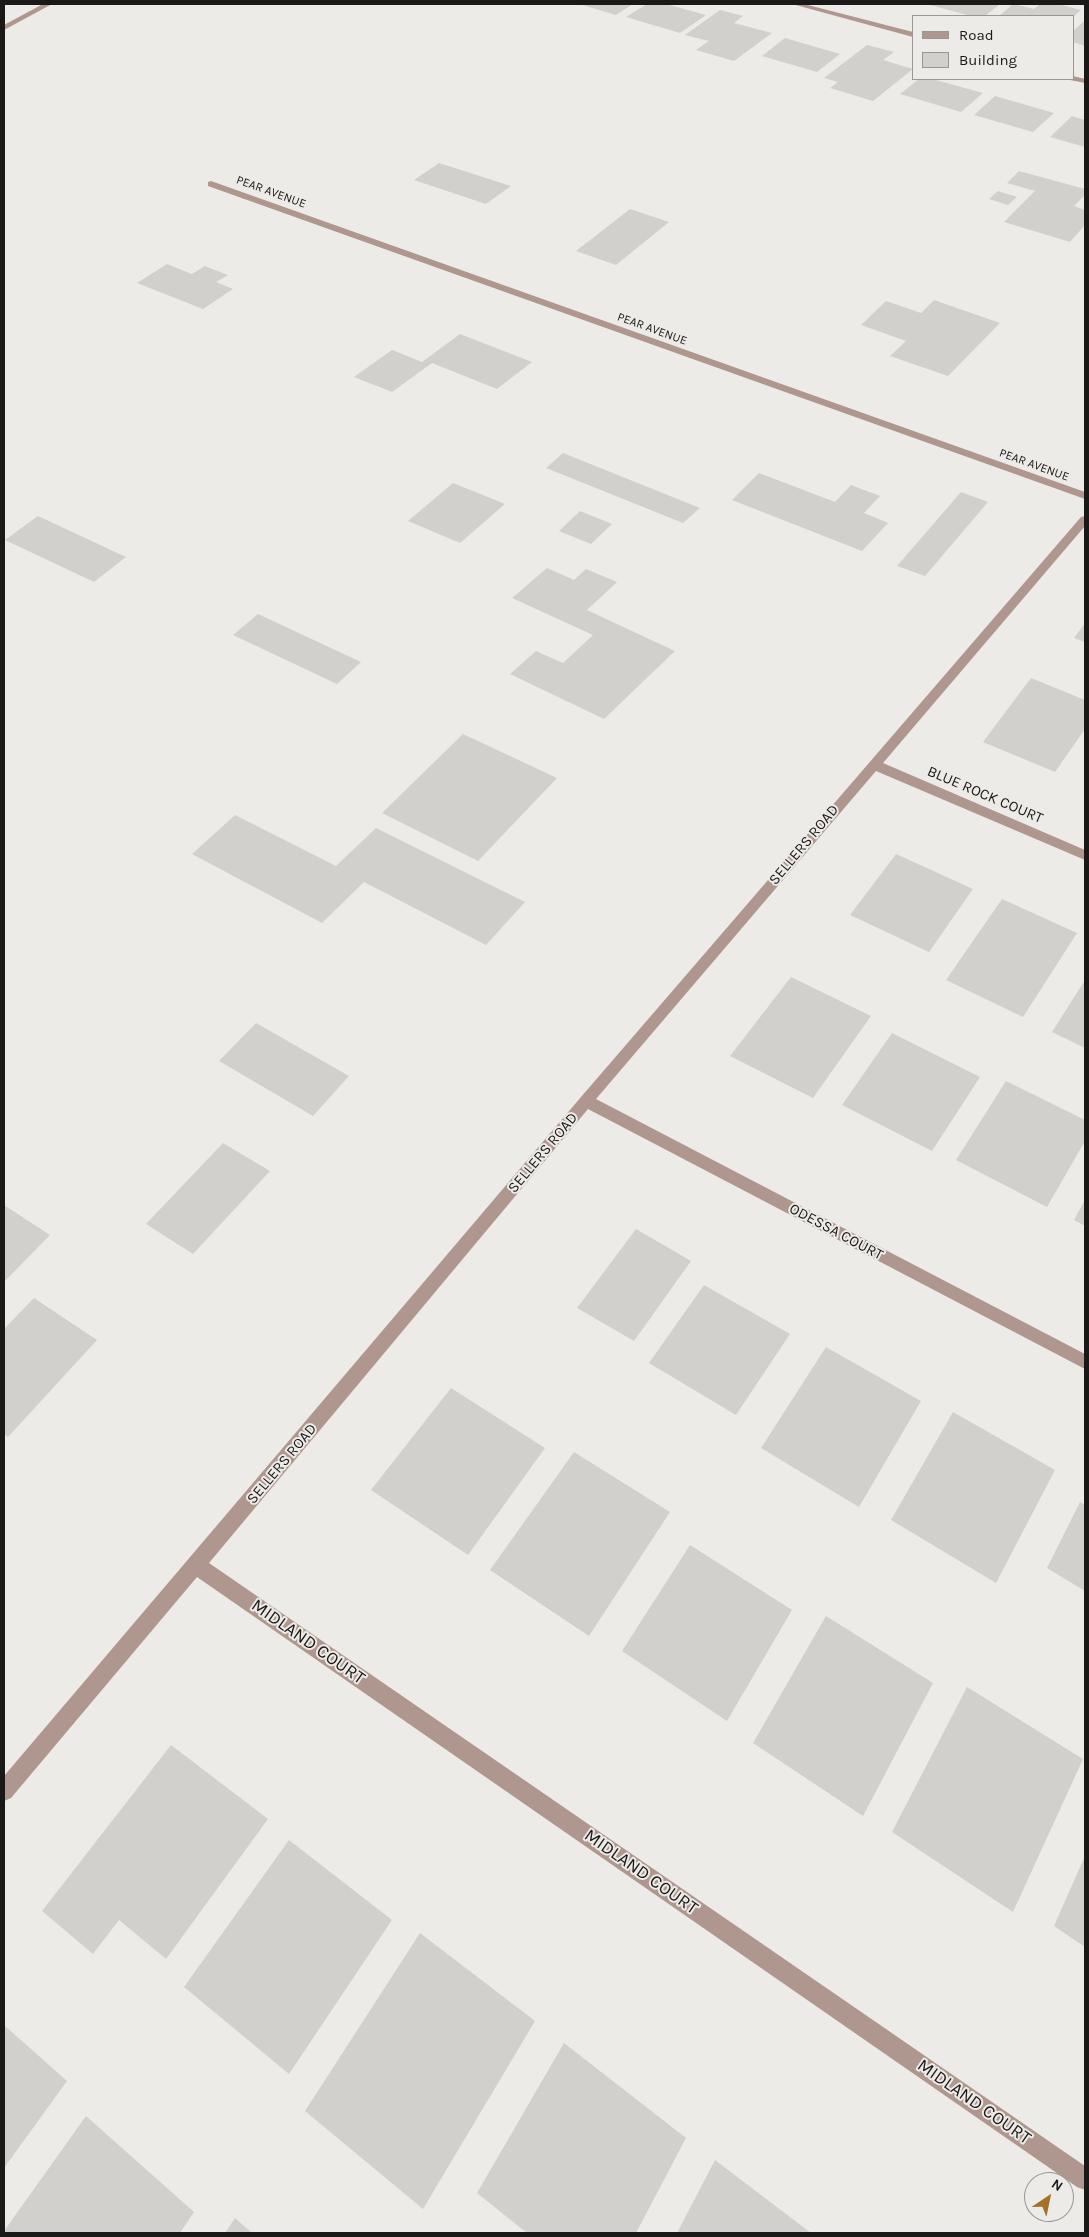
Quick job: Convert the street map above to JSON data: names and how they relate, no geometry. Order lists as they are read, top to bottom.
{
  "streets": {
    "street": [
      "PEAR AVENUE",
      "BLUE ROCK COURT",
      "SELLERS ROAD",
      "ODESSA COURT",
      "MIDLAND COURT"
    ]
  },
  "crossings": [
    ["BLUE ROCK COURT", "SELLERS ROAD"],
    ["SELLERS ROAD", "ODESSA COURT"],
    ["SELLERS ROAD", "MIDLAND COURT"]
  ],
  "legend": ["Road", "Building"],
  "north": "top right"
}
